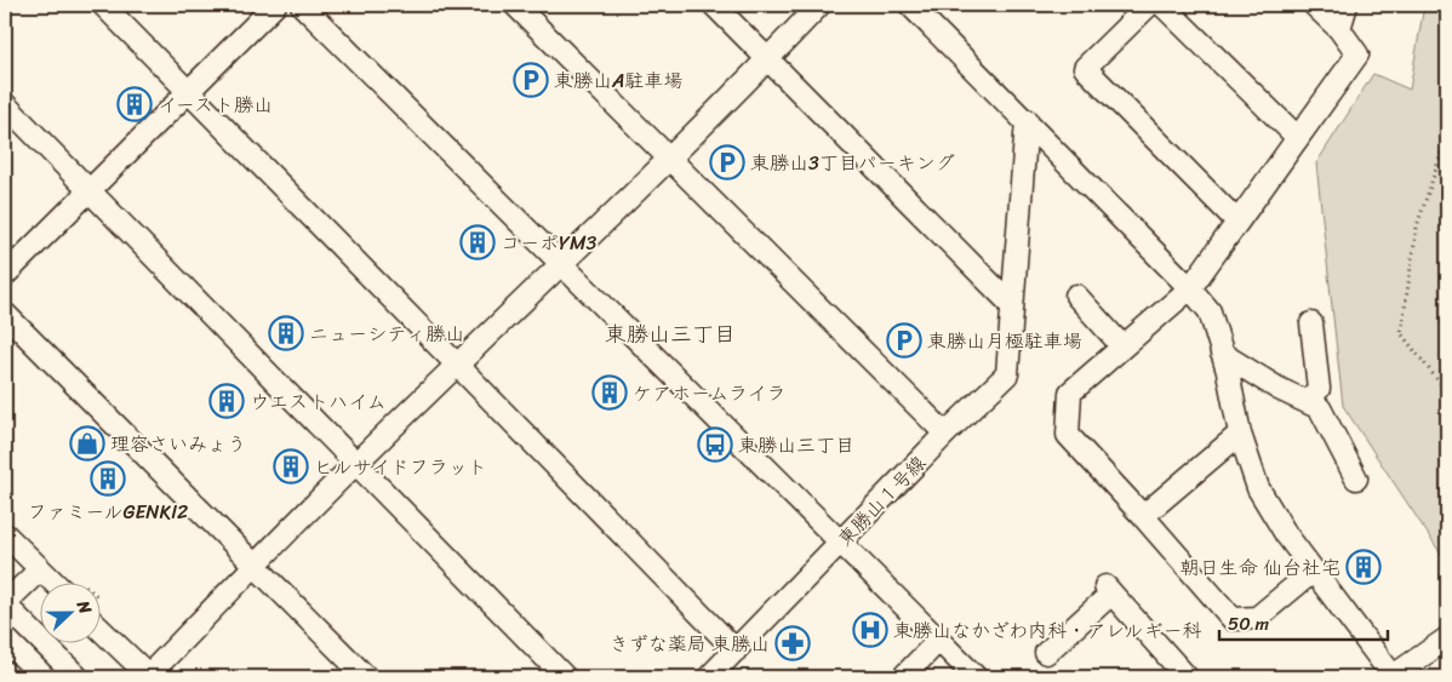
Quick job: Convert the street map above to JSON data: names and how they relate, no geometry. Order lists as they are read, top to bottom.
{
  "streets": {
    "street": ["東勝山１号線"]
  },
  "districts": ["東勝山三丁目"],
  "places": {
    "parking": ["東勝山A駐車場", "東勝山3丁目パーキング", "東勝山月極駐車場"],
    "building": [
      "イースト勝山",
      "コーポYM3",
      "ニューシティ勝山",
      "ケアホームライラ",
      "ウエストハイム",
      "ヒルサイドフラット",
      "ファミールGENKI2",
      "朝日生命 仙台社宅"
    ],
    "shop": ["理容さいみょう"],
    "bus stop": ["東勝山三丁目"],
    "hospital": ["東勝山なかざわ内科・アレルギー科"],
    "pharmacy": ["きずな薬局 東勝山"]
  },
  "scale_bar": "50 m",
  "north": "right"
}
